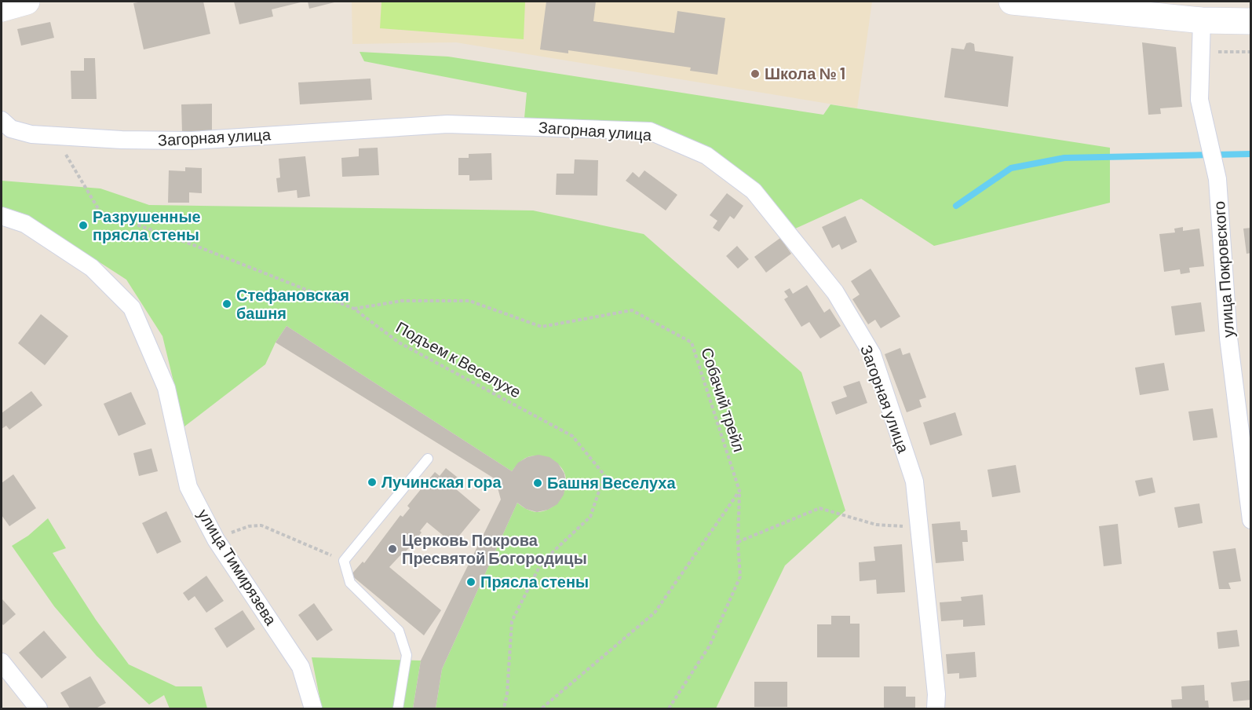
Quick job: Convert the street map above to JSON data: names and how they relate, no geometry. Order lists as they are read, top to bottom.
{
  "streets": {
    "street": ["Загорная улица", "улица Покровского", "улица Тимирязева"],
    "path": ["Подъем к Веселухе", "Собачий трейл"]
  },
  "crossings": [
    ["Загорная улица", "Подъем к Веселухе"],
    ["Подъем к Веселухе", "Собачий трейл"]
  ],
  "places": [
    "Школа № 1",
    "Разрушенные прясла стены",
    "Стефановская башня",
    "Лучинская гора",
    "Башня Веселуха",
    "Церковь Покрова Пресвятой Богородицы",
    "Прясла стены"
  ]
}
